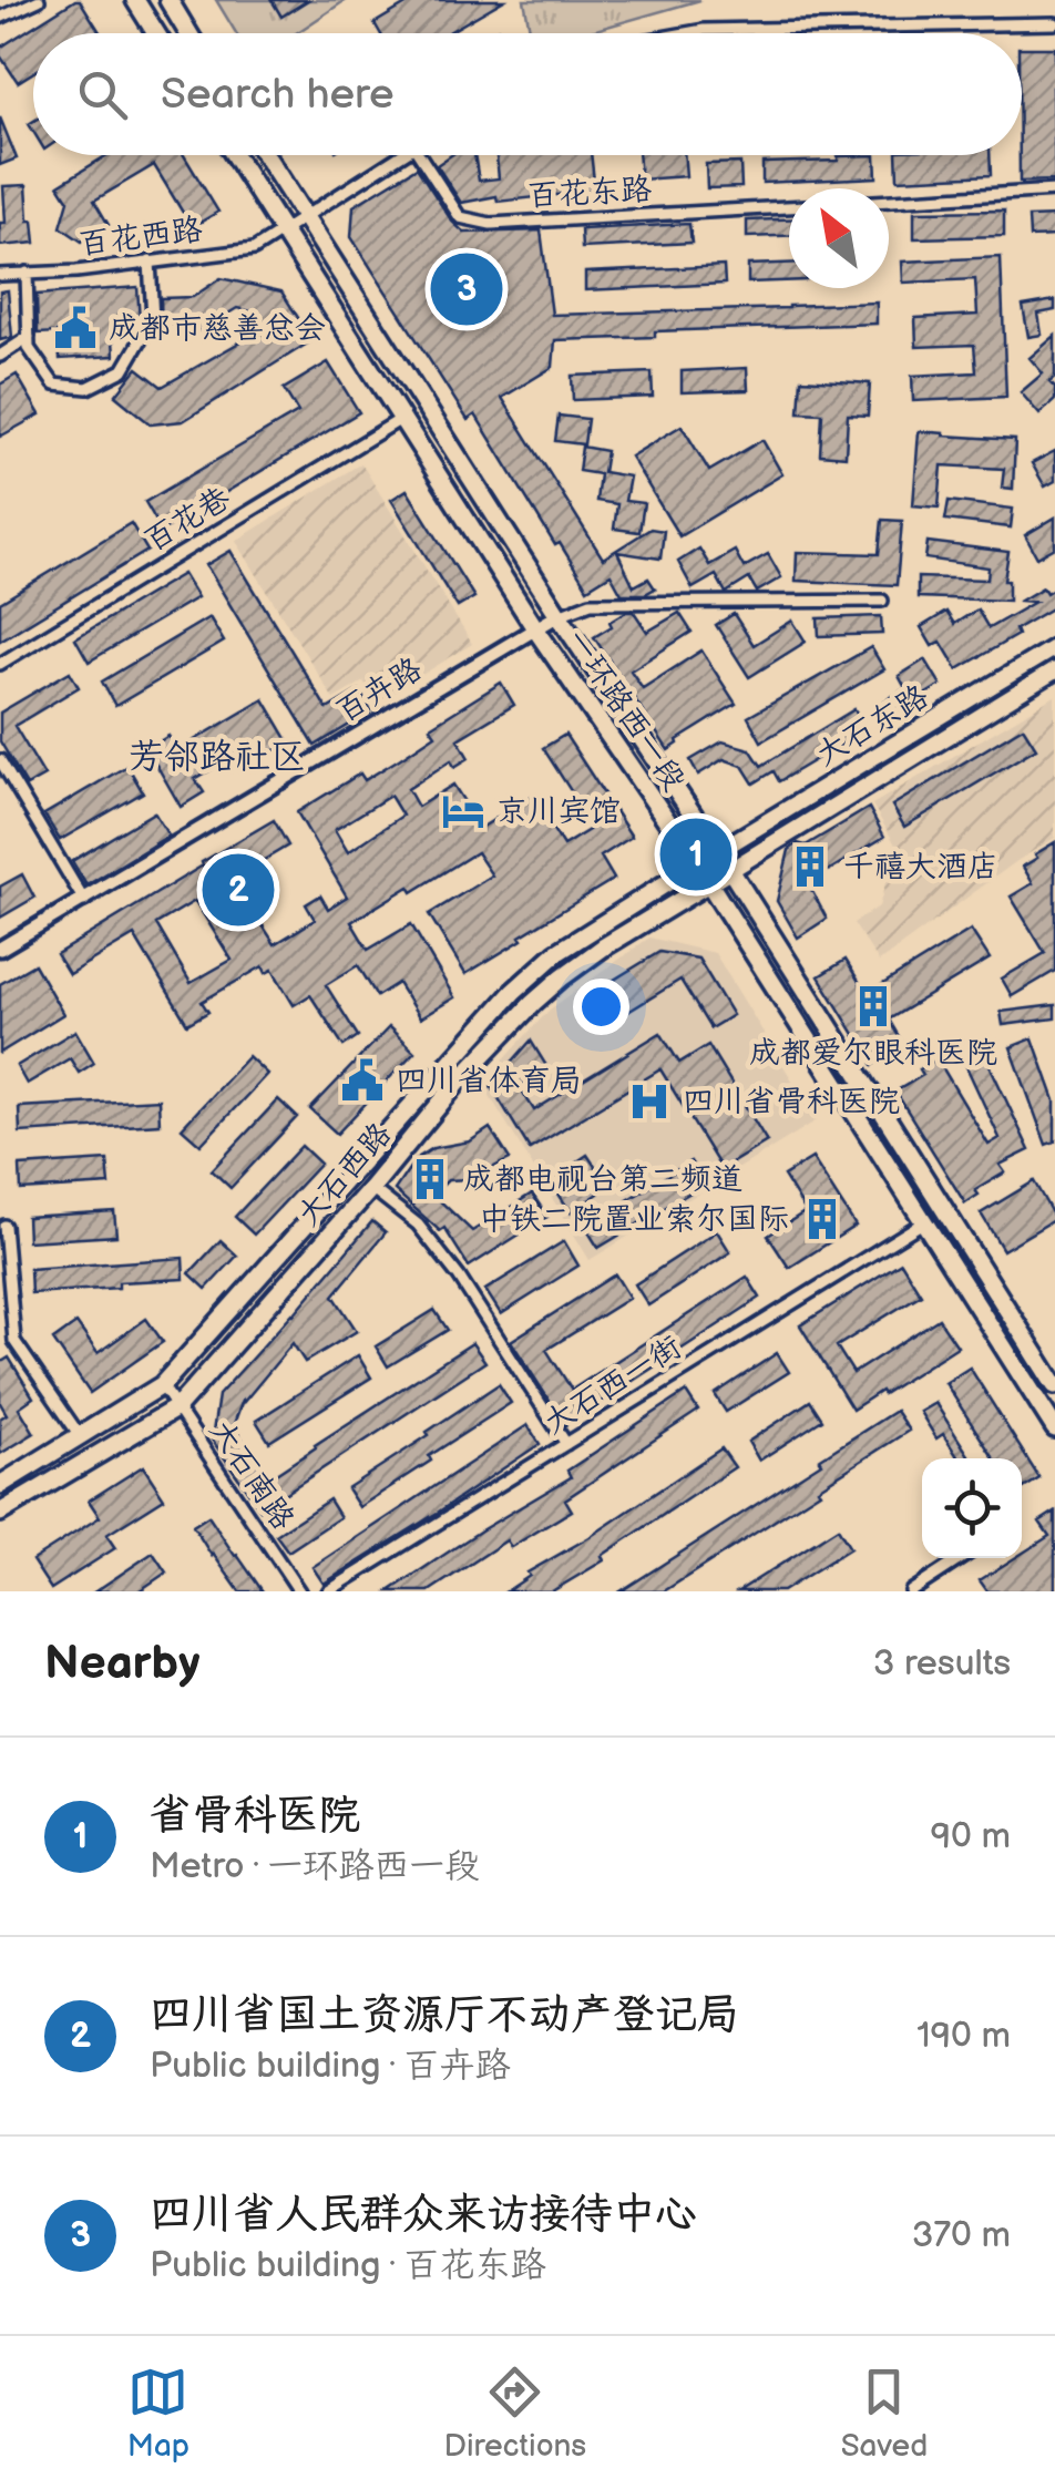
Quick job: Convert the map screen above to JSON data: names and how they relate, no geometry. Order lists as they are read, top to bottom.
{
  "streets": {
    "main road": ["一环路西一段", "大石东路", "大石西路"],
    "street": [
      "百花东路",
      "百花西路",
      "百花巷",
      "百卉路",
      "大石西一街",
      "大石南路"
    ]
  },
  "crossings": [
    ["百花西路", "一环路西一段"],
    ["百花巷", "一环路西一段"],
    ["百卉路", "一环路西一段"],
    ["一环路西一段", "大石东路"],
    ["一环路西一段", "大石西路"],
    ["一环路西一段", "大石西一街"],
    ["大石东路", "大石西路"],
    ["大石西路", "大石南路"]
  ],
  "districts": ["芳邻路社区"],
  "places": {
    "public building": ["成都市慈善总会", "四川省体育局"],
    "hotel": ["京川宾馆"],
    "building": [
      "千禧大酒店",
      "成都爱尔眼科医院",
      "成都电视台第二频道",
      "中铁二院置业索尔国际"
    ],
    "hospital": ["四川省骨科医院"]
  },
  "north": "top left",
  "page": {
    "search": "Search here",
    "pins": ["3", "1", "2"],
    "heading": ["Nearby", "3 results"],
    "list": [
      {
        "mark": "1",
        "name": "省骨科医院",
        "note": "Metro · 一环路西一段",
        "value": "90 m"
      },
      {
        "mark": "2",
        "name": "四川省国土资源厅不动产登记局",
        "note": "Public building · 百卉路",
        "value": "190 m"
      },
      {
        "mark": "3",
        "name": "四川省人民群众来访接待中心",
        "note": "Public building · 百花东路",
        "value": "370 m"
      }
    ],
    "nav": ["Map", "Directions", "Saved"]
  }
}
